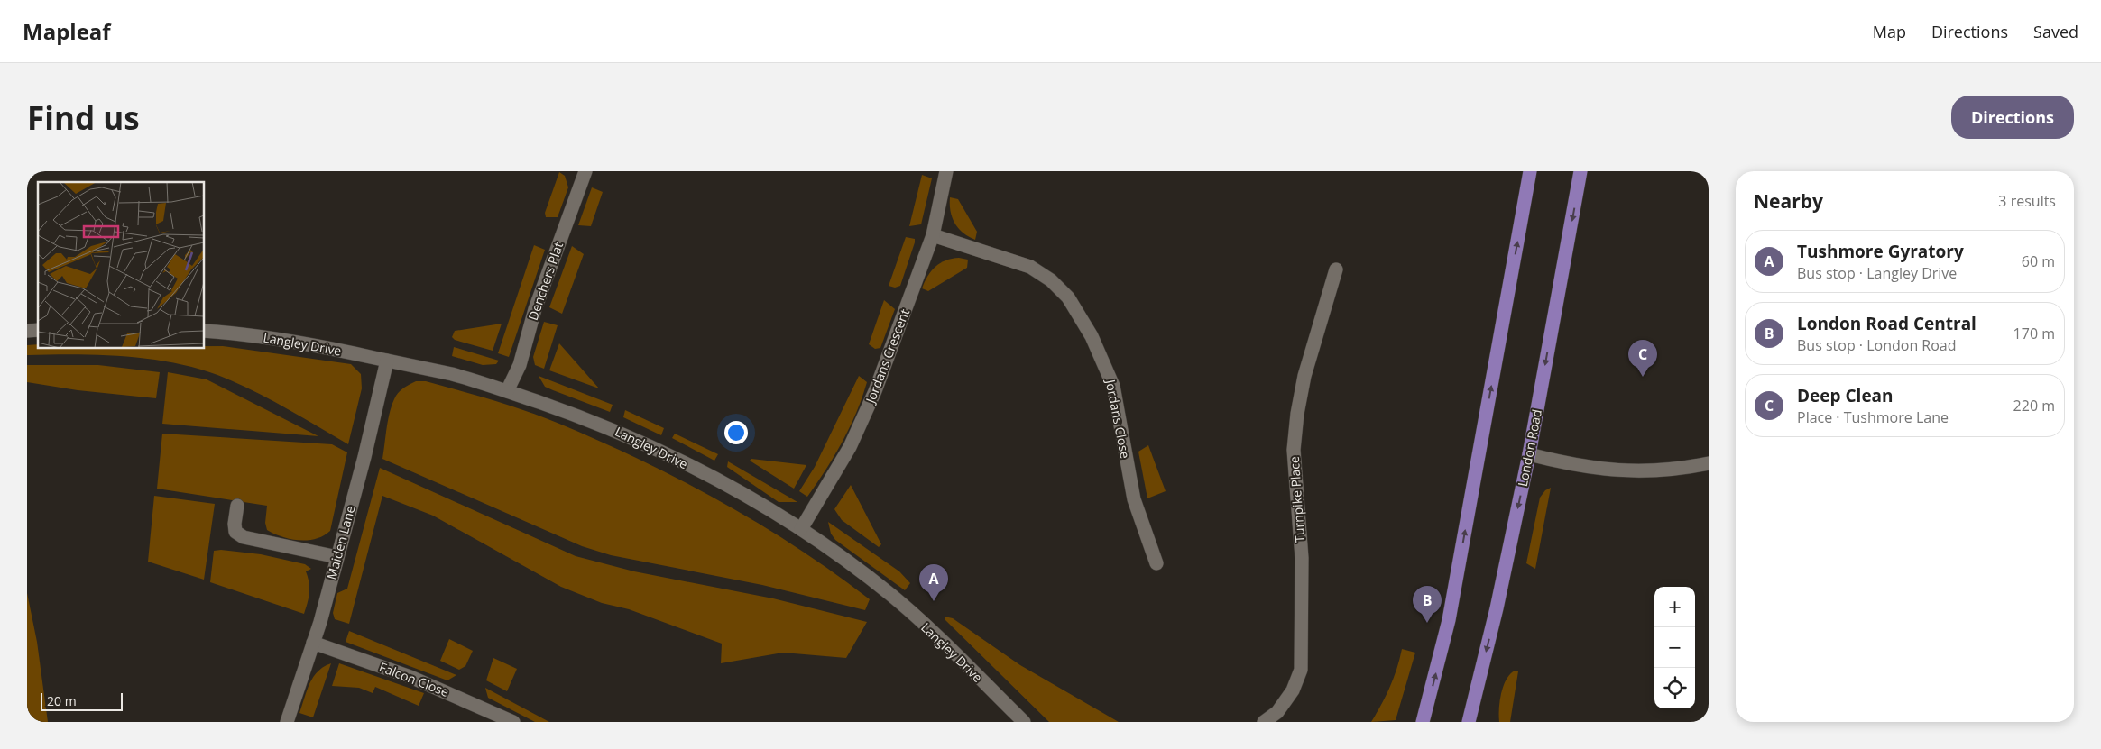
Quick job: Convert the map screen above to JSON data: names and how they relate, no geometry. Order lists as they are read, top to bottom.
{
  "streets": {
    "main road": ["London Road"],
    "street": [
      "Denchers Plat",
      "Langley Drive",
      "Jordans Crescent",
      "Jordans Close",
      "Turnpike Place",
      "Maiden Lane",
      "Falcon Close"
    ]
  },
  "crossings": [
    ["Denchers Plat", "Langley Drive"],
    ["Langley Drive", "Jordans Crescent"],
    ["Langley Drive", "Maiden Lane"],
    ["Jordans Crescent", "Jordans Close"],
    ["Maiden Lane", "Falcon Close"]
  ],
  "scale_bar": "20 m",
  "page": {
    "header": "Mapleaf",
    "nav": ["Map", "Directions", "Saved"],
    "buttons": "Directions",
    "title": "Find us",
    "heading": ["Nearby", "3 results"],
    "list": [
      {
        "mark": "A",
        "name": "Tushmore Gyratory",
        "note": "Bus stop · Langley Drive",
        "value": "60 m"
      },
      {
        "mark": "B",
        "name": "London Road Central",
        "note": "Bus stop · London Road",
        "value": "170 m"
      },
      {
        "mark": "C",
        "name": "Deep Clean",
        "note": "Place · Tushmore Lane",
        "value": "220 m"
      }
    ],
    "pins": ["C", "A", "B"],
    "map_buttons": ["+", "−"],
    "scale": "20 m"
  }
}
